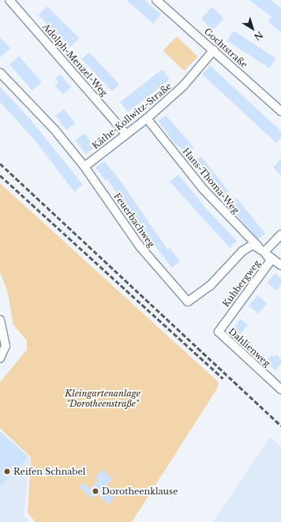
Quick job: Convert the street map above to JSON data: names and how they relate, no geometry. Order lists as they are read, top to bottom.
{
  "streets": {
    "street": [
      "Gochtstraße",
      "Adolph-Menzel-Weg",
      "Käthe-Kollwitz-Straße",
      "Hans-Thoma-Weg",
      "Feuerbachweg",
      "Kuhbergweg",
      "Dahlienweg"
    ]
  },
  "crossings": [
    ["Gochtstraße", "Käthe-Kollwitz-Straße"],
    ["Adolph-Menzel-Weg", "Käthe-Kollwitz-Straße"],
    ["Käthe-Kollwitz-Straße", "Hans-Thoma-Weg"],
    ["Käthe-Kollwitz-Straße", "Feuerbachweg"],
    ["Hans-Thoma-Weg", "Feuerbachweg"],
    ["Hans-Thoma-Weg", "Kuhbergweg"],
    ["Feuerbachweg", "Kuhbergweg"],
    ["Kuhbergweg", "Dahlienweg"]
  ],
  "parks": ["Kleingartenanlage \"Dorotheenstraße\""],
  "places": ["Reifen Schnabel", "Dorotheenklause"],
  "north": "bottom right"
}
